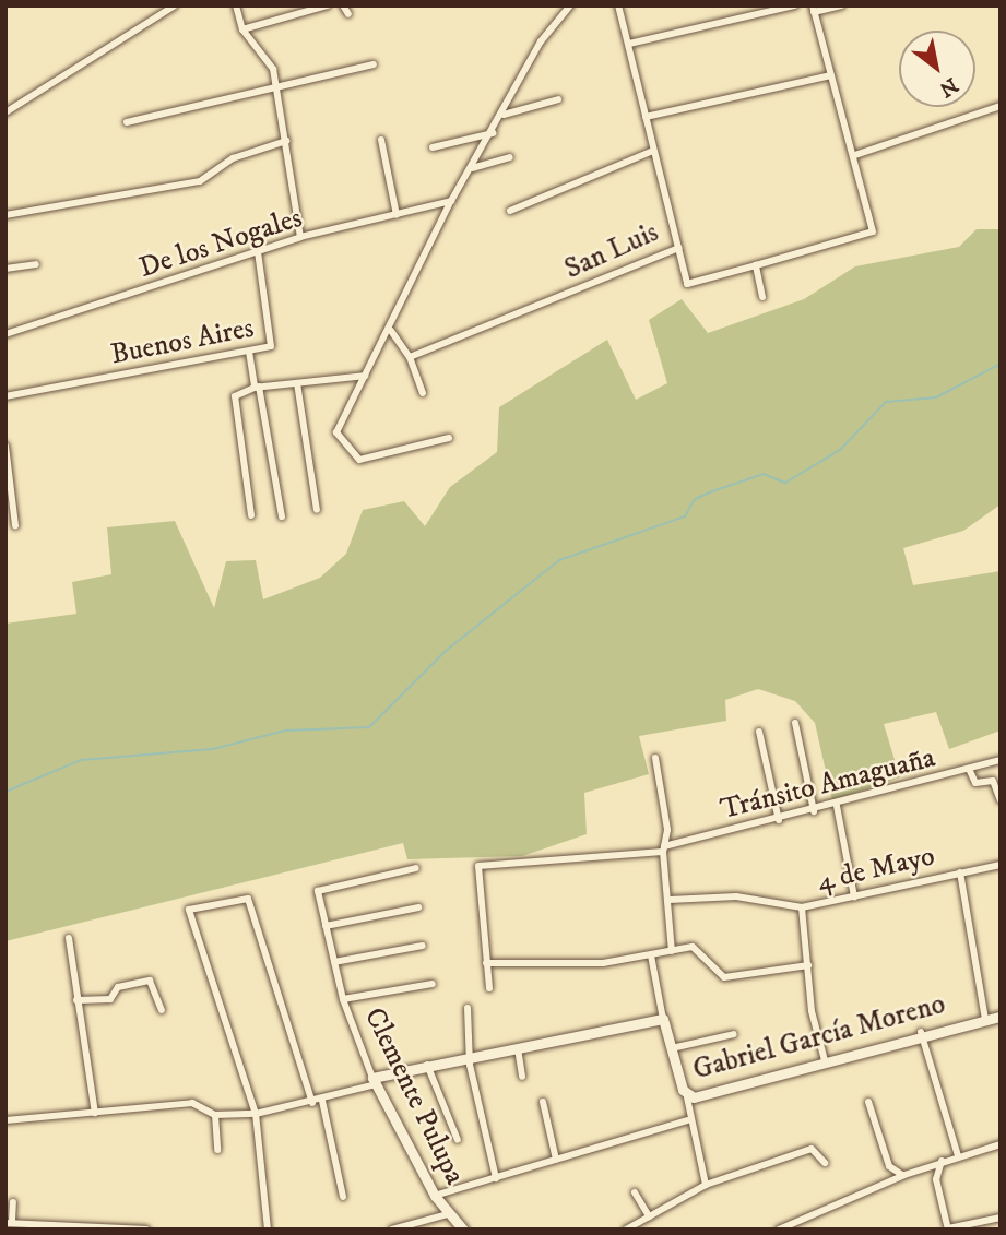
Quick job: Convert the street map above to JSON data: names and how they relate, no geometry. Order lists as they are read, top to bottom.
{
  "streets": {
    "street": [
      "De los Nogales",
      "San Luis",
      "Buenos Aires",
      "Tránsito Amaguaña",
      "4 de Mayo",
      "Gabriel García Moreno",
      "Clemente Pulupa"
    ]
  },
  "crossings": [
    ["De los Nogales", "Buenos Aires"]
  ],
  "north": "bottom right"
}
